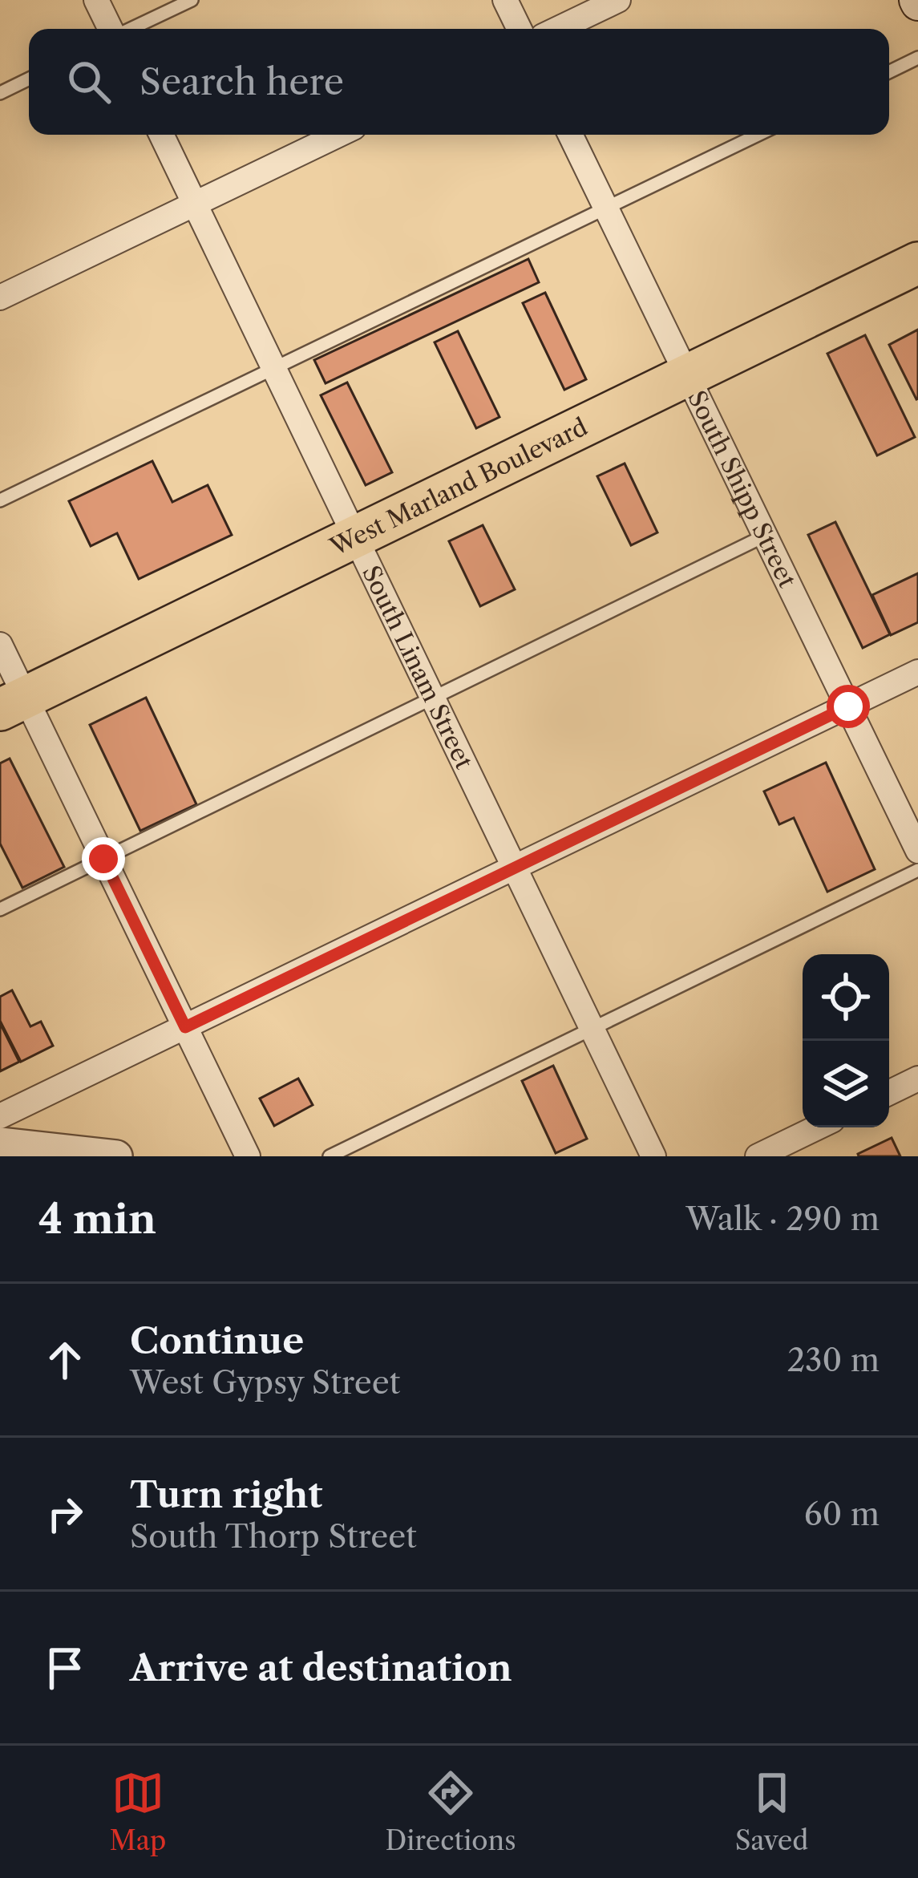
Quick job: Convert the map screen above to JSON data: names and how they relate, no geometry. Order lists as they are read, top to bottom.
{
  "streets": {
    "highway": ["West Marland Boulevard"],
    "street": ["South Shipp Street", "South Linam Street"]
  },
  "crossings": [
    ["West Marland Boulevard", "South Shipp Street"],
    ["West Marland Boulevard", "South Linam Street"]
  ],
  "page": {
    "search": "Search here",
    "heading": ["4 min", "Walk · 290 m"],
    "list": [
      ["Continue", "West Gypsy Street", "230 m"],
      ["Turn right", "South Thorp Street", "60 m"],
      "Arrive at destination"
    ],
    "nav": ["Map", "Directions", "Saved"]
  }
}
